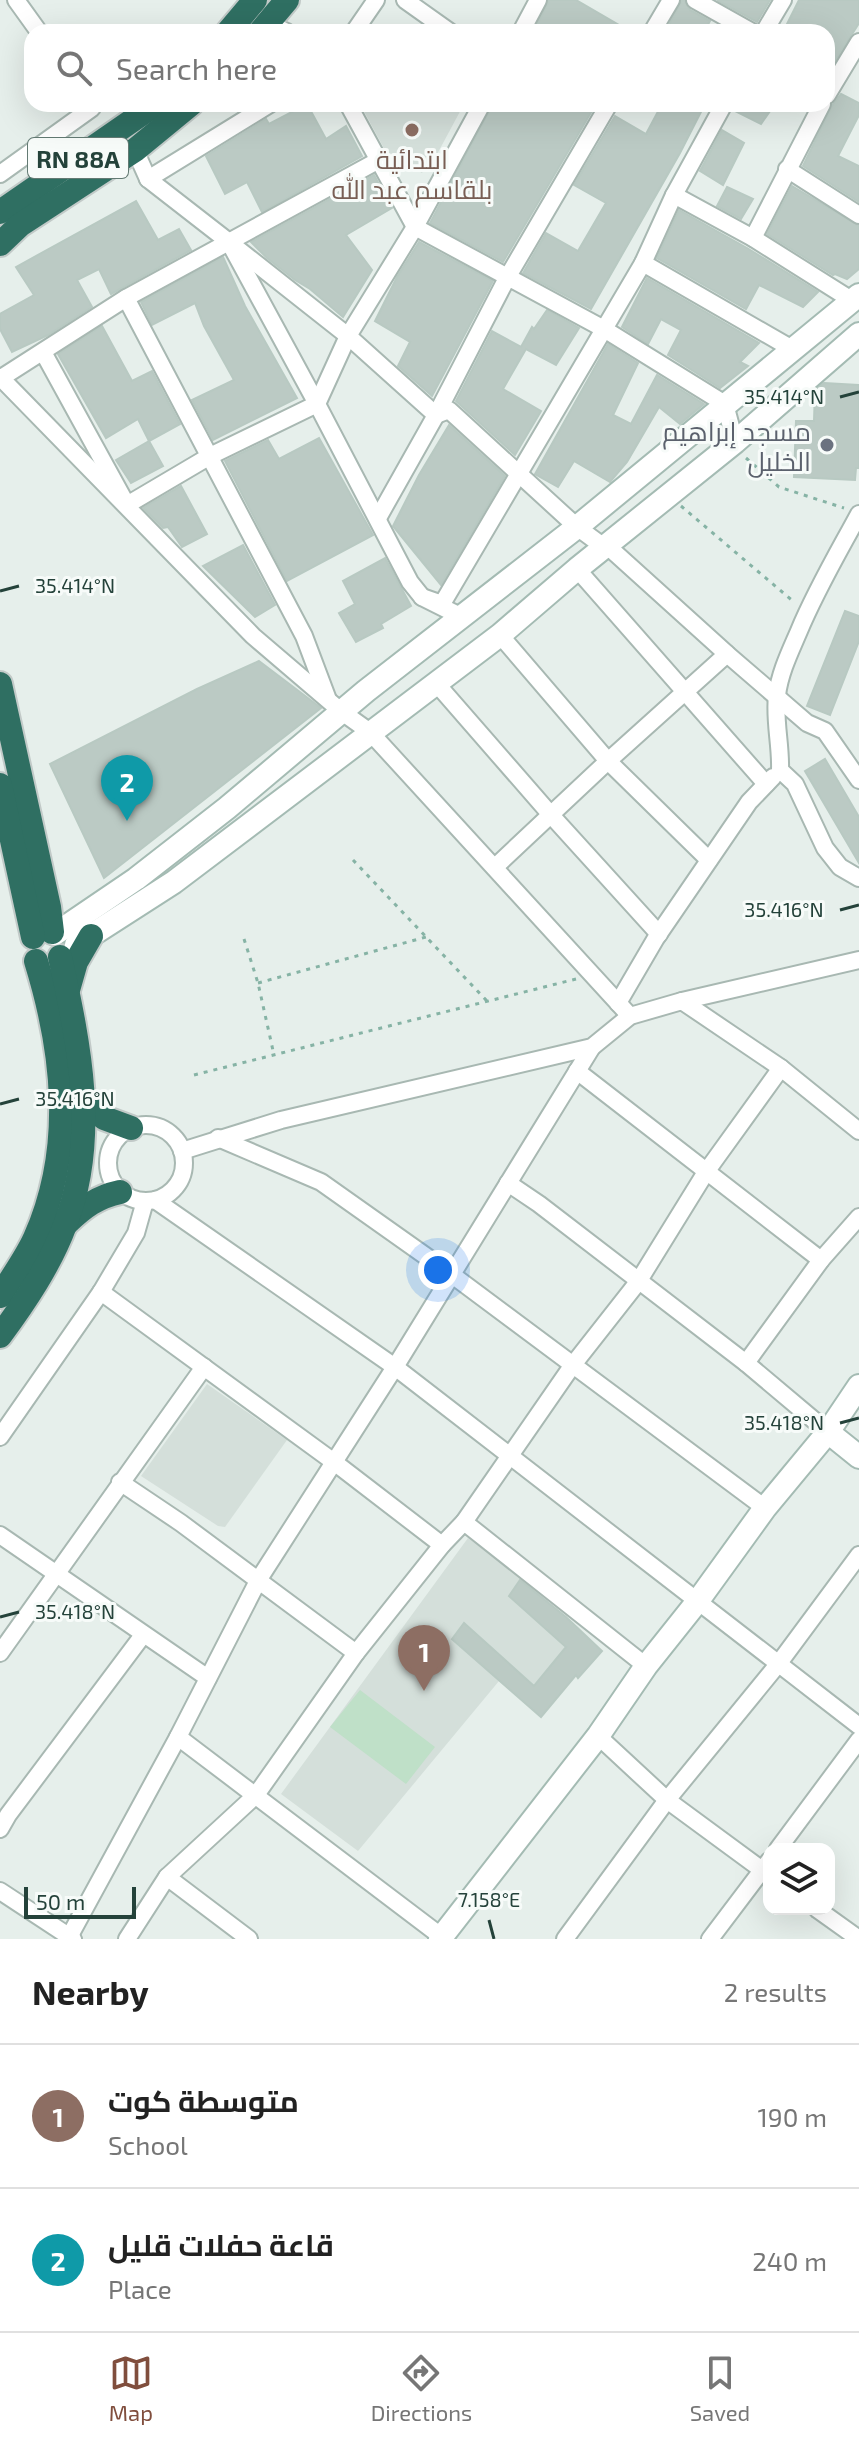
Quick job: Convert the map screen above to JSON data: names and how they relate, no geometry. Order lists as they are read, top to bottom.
{
  "streets": {
    "highway": ["RN 88A"]
  },
  "places": ["ابتدائية بلقاسم عبد الله", "مسجد إبراهيم الخليل"],
  "scale_bar": "50 m",
  "page": {
    "search": "Search here",
    "pins": ["2", "1"],
    "scale": "50 m",
    "heading": ["Nearby", "2 results"],
    "list": [
      {
        "mark": "1",
        "name": "متوسطة كوت",
        "note": "School",
        "value": "190 m"
      },
      {
        "mark": "2",
        "name": "قاعة حفلات قليل",
        "note": "Place",
        "value": "240 m"
      }
    ],
    "nav": ["Map", "Directions", "Saved"]
  },
  "coordinates": [
    "35.414°N",
    "35.416°N",
    "35.418°N",
    "7.158°E"
  ]
}
